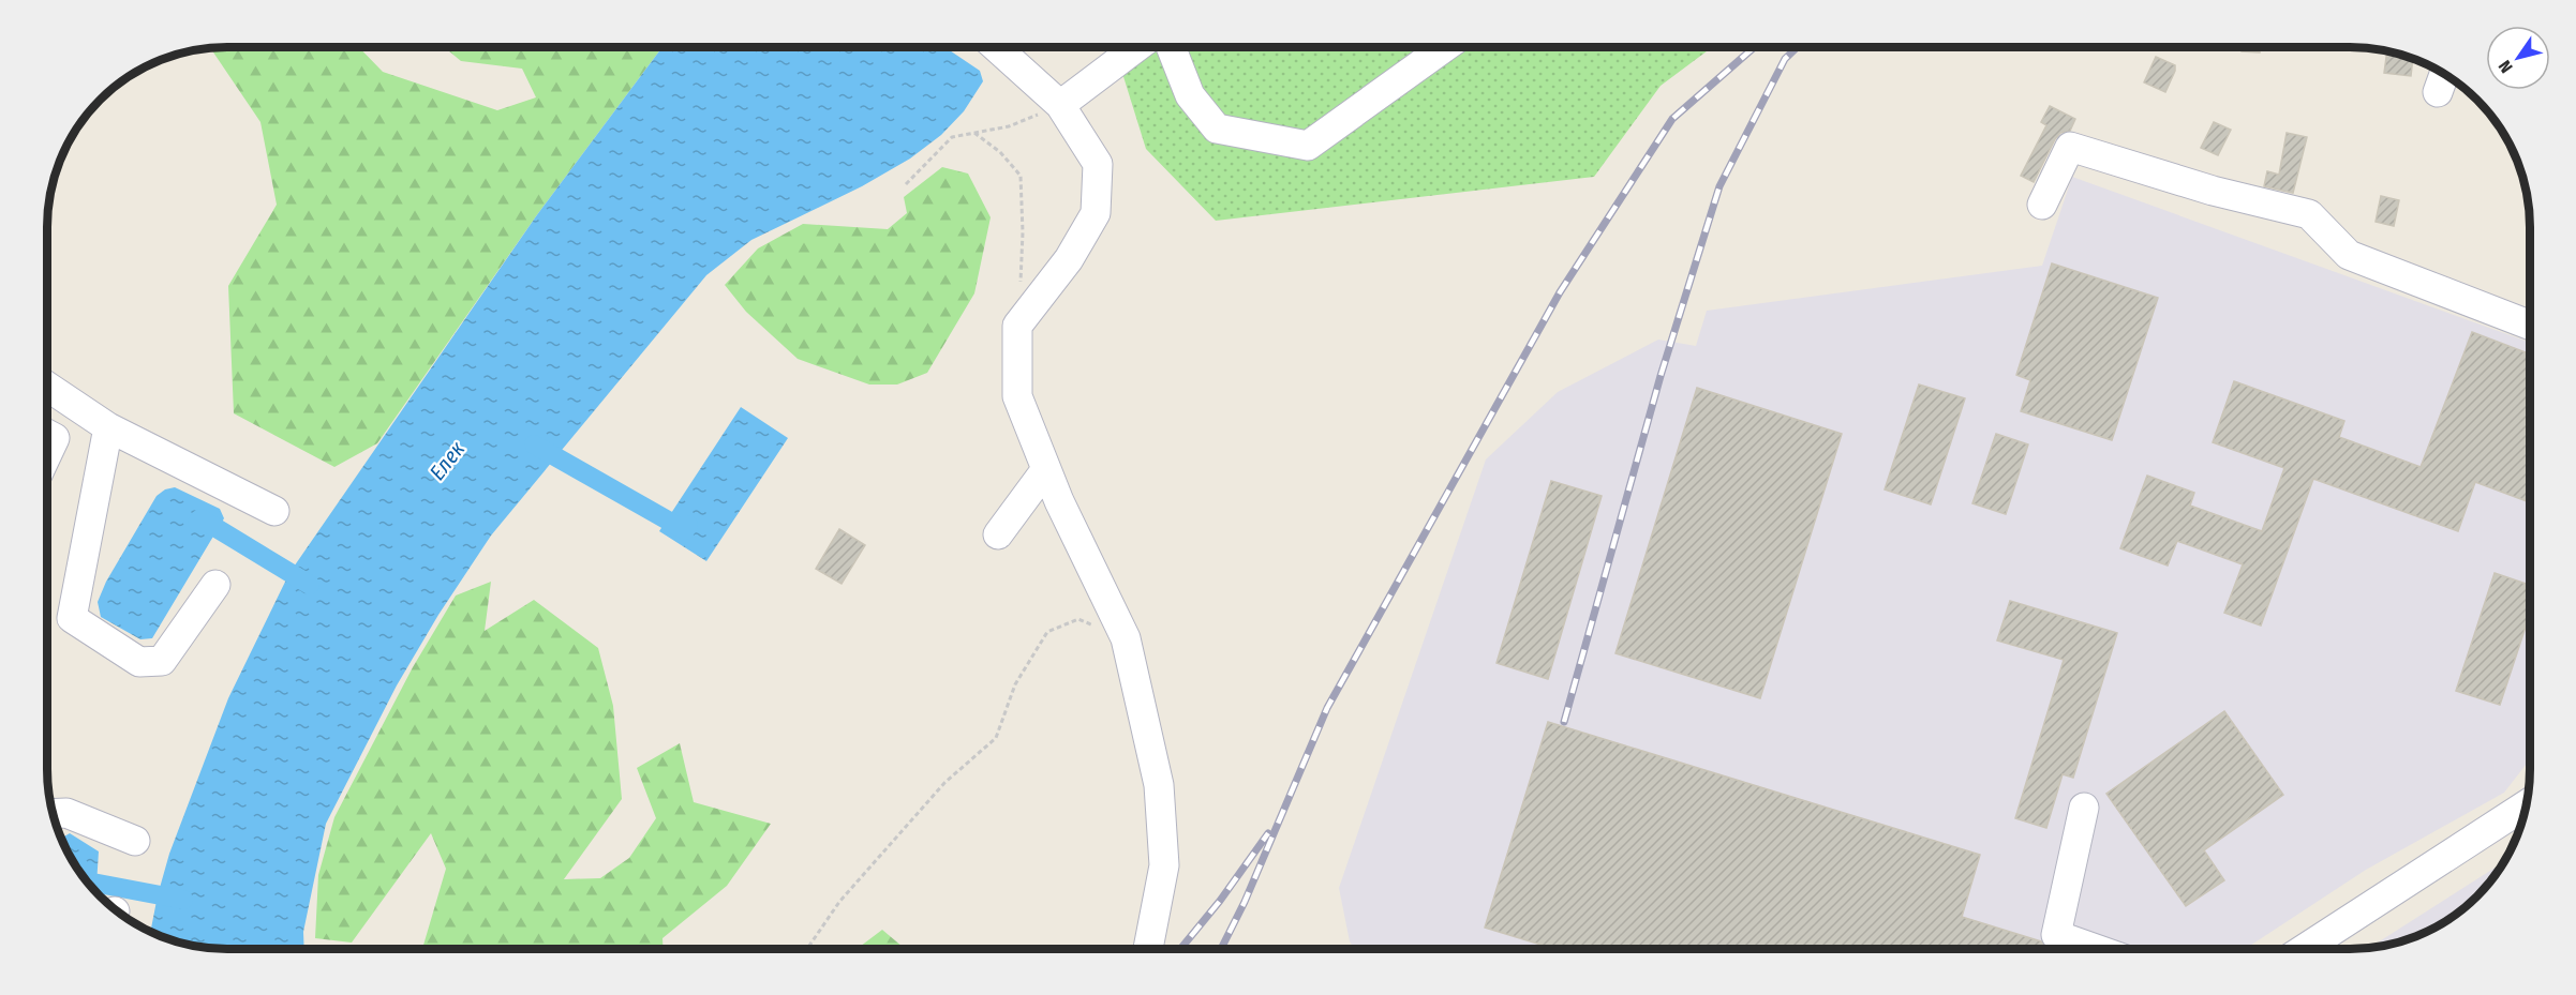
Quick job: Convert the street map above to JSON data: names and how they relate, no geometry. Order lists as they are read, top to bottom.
{
  "water": ["Елек"],
  "north": "bottom left"
}
